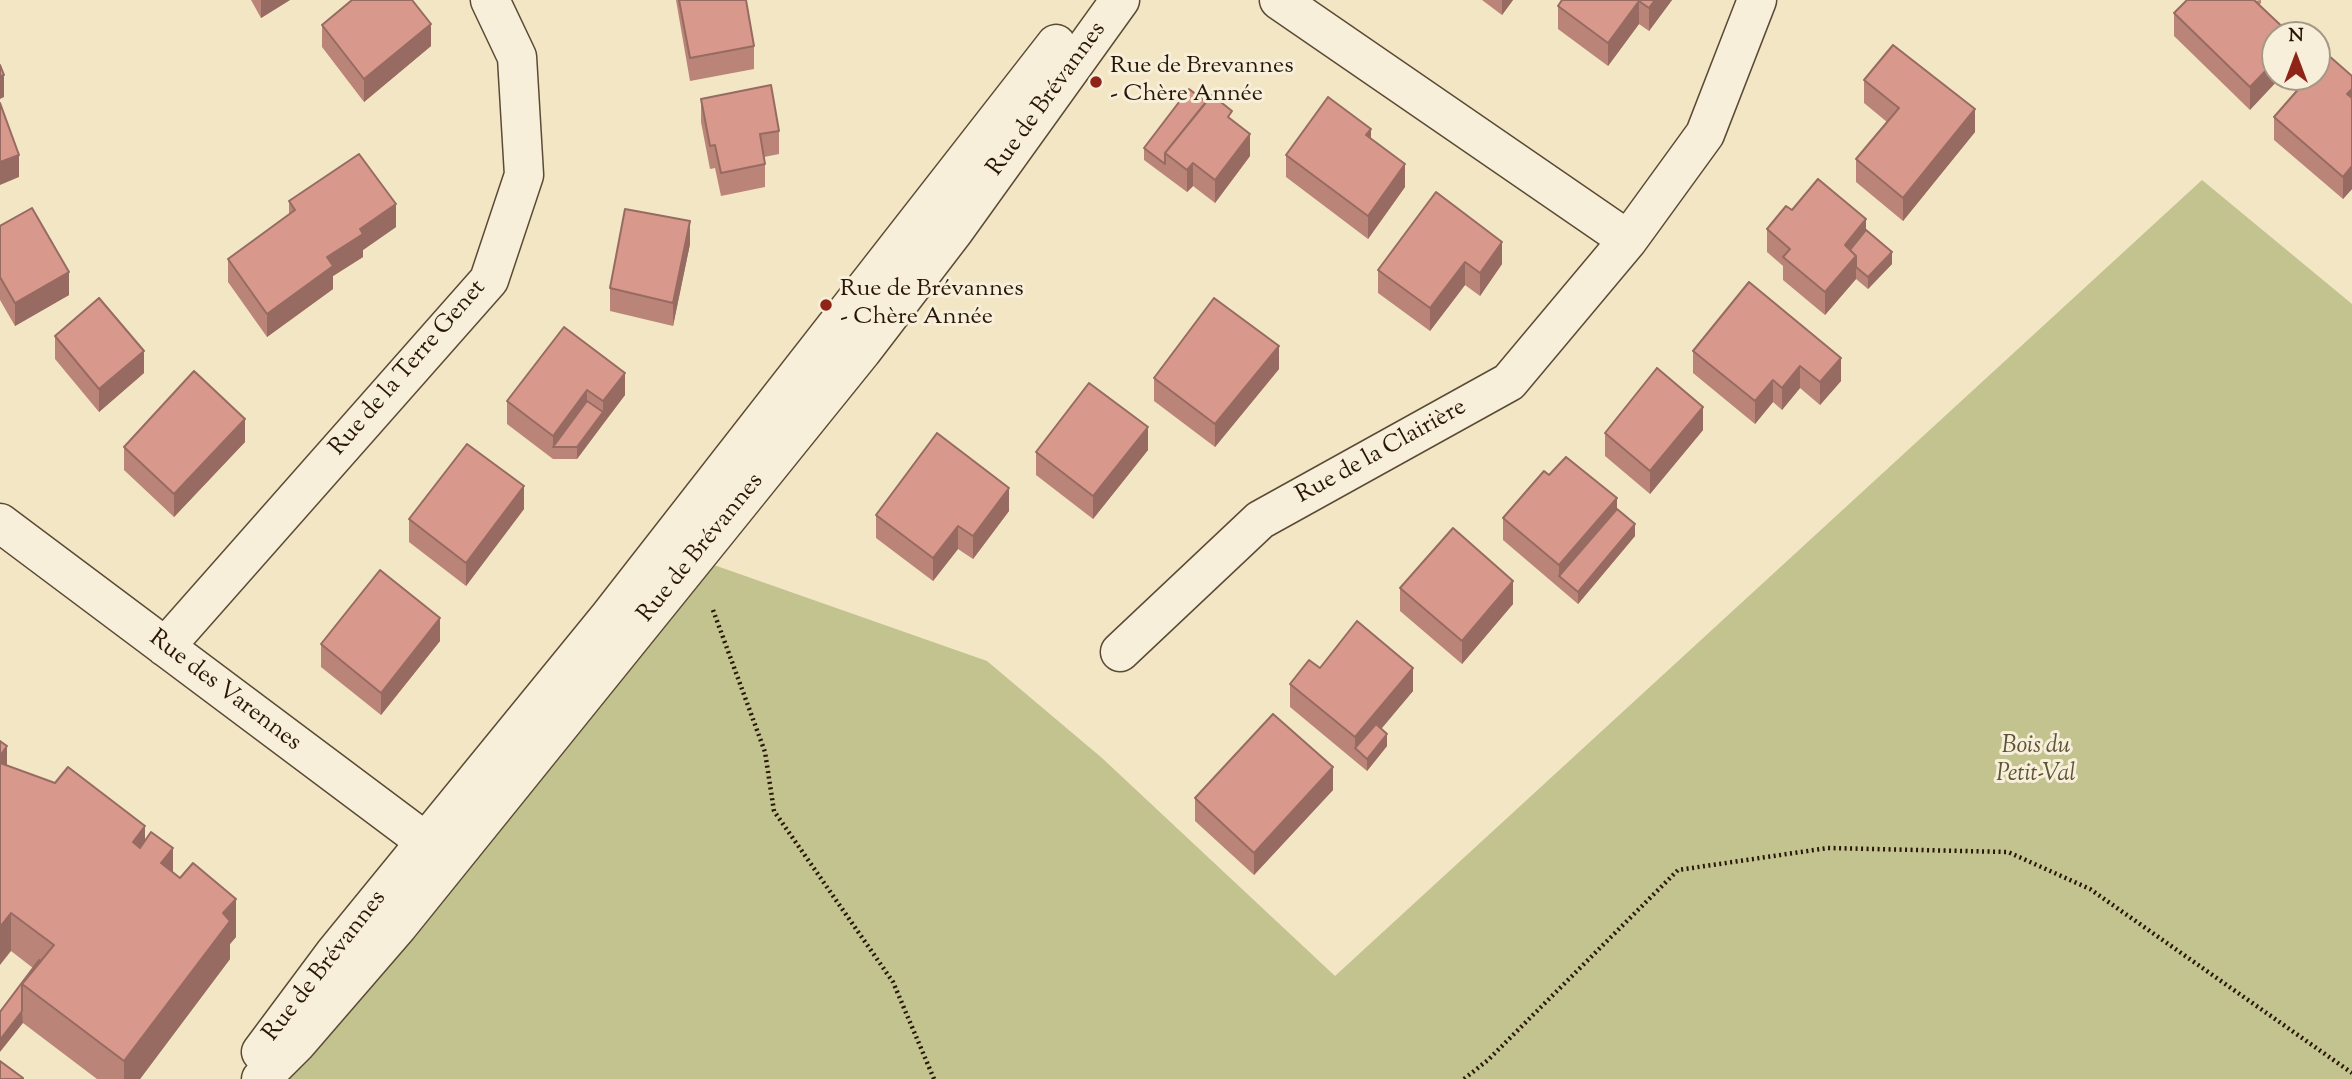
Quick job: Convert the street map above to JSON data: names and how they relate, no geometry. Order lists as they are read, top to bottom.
{
  "streets": {
    "street": [
      "Rue de Brévannes",
      "Rue de la Terre Genet",
      "Rue de la Clairière",
      "Rue des Varennes"
    ]
  },
  "crossings": [
    ["Rue de Brévannes", "Rue des Varennes"],
    ["Rue de la Terre Genet", "Rue des Varennes"]
  ],
  "parks": ["Bois du Petit-Val"],
  "places": ["Rue de Brevannes - Chère Année", "Rue de Brévannes - Chère Année"],
  "north": "top"
}
